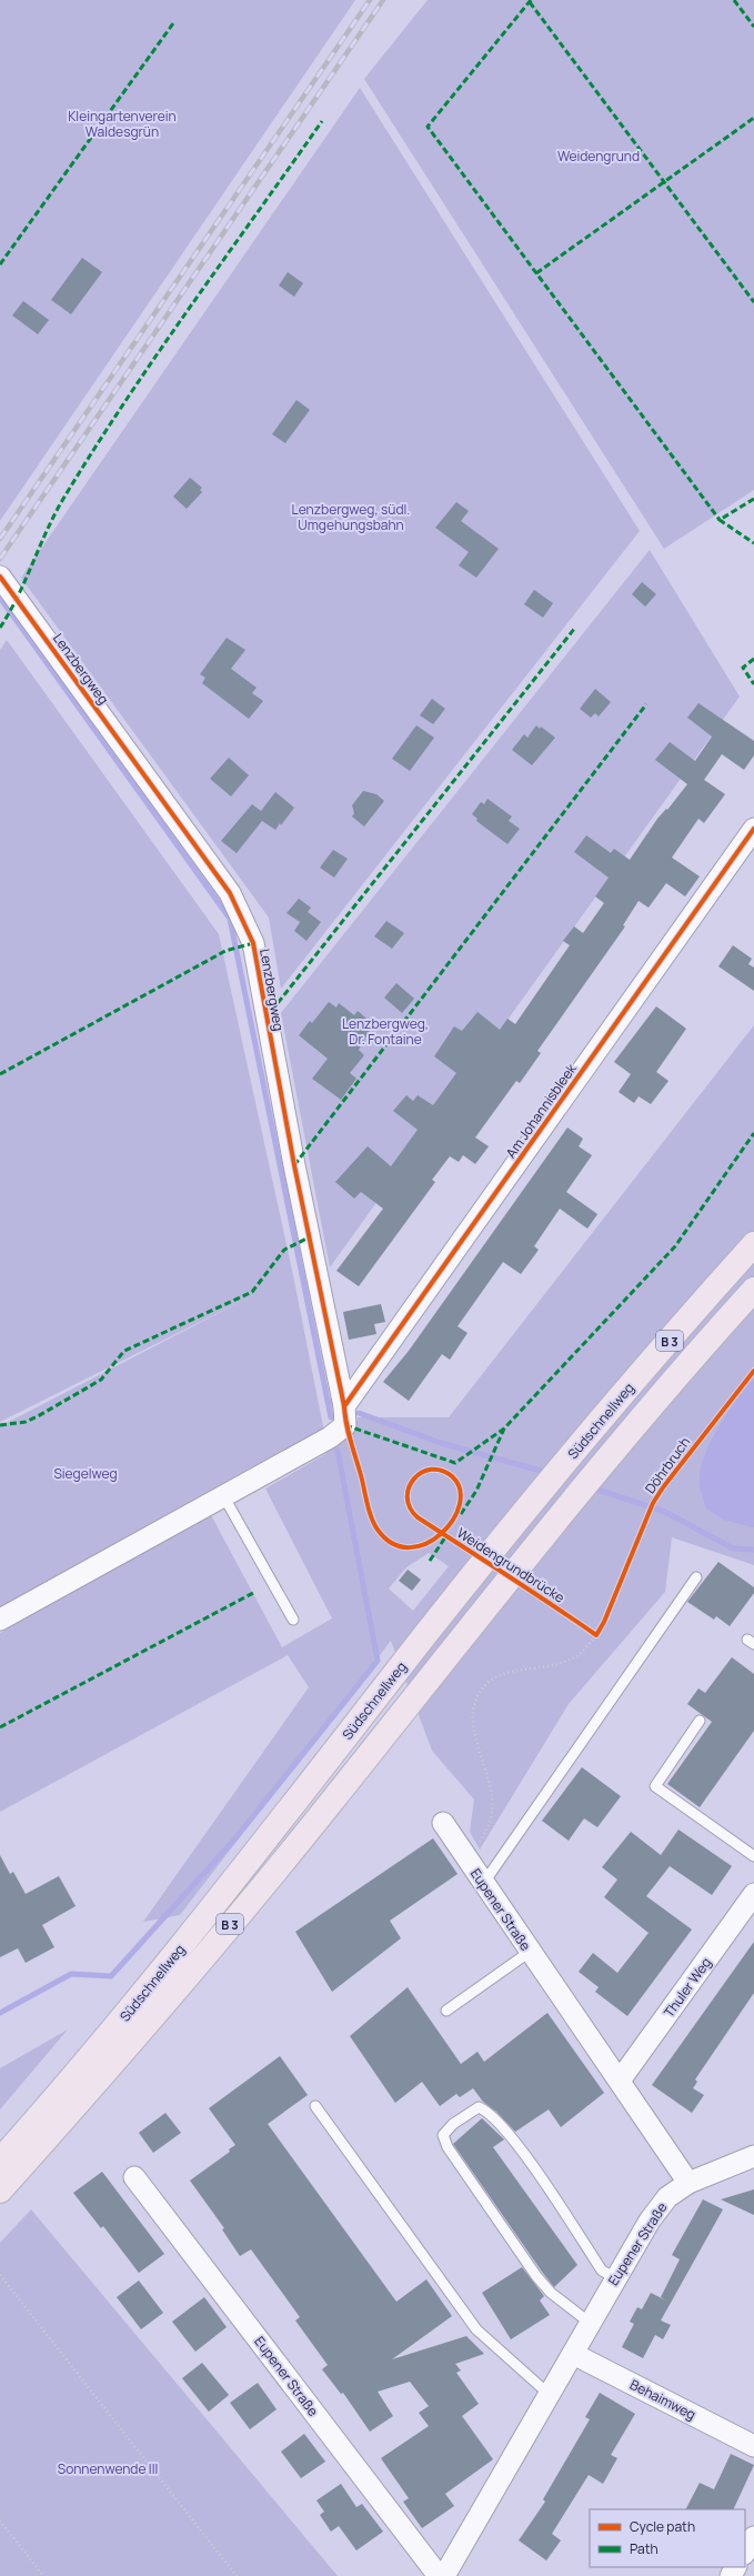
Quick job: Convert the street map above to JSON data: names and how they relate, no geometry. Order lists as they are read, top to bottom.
{
  "streets": {
    "highway": ["B 3", "Südschnellweg"],
    "street": [
      "Lenzbergweg",
      "Am Johannisbleek",
      "Eupener Straße",
      "Thuler Weg",
      "Behaimweg"
    ],
    "path": ["Weidengrundbrücke"],
    "cycle path": ["Döhrbruch"]
  },
  "crossings": [
    ["Lenzbergweg", "Am Johannisbleek"],
    ["Lenzbergweg", "Weidengrundbrücke"],
    ["Am Johannisbleek", "Weidengrundbrücke"],
    ["Döhrbruch", "Weidengrundbrücke"],
    ["Eupener Straße", "Thuler Weg"],
    ["Eupener Straße", "Behaimweg"]
  ],
  "parks": [
    "Kleingartenverein Waldesgrün",
    "Weidengrund",
    "Lenzbergweg, südl. Umgehungsbahn",
    "Lenzbergweg, Dr. Fontaine",
    "Siegelweg",
    "Sonnenwende III"
  ],
  "legend": ["Cycle path", "Path"]
}
